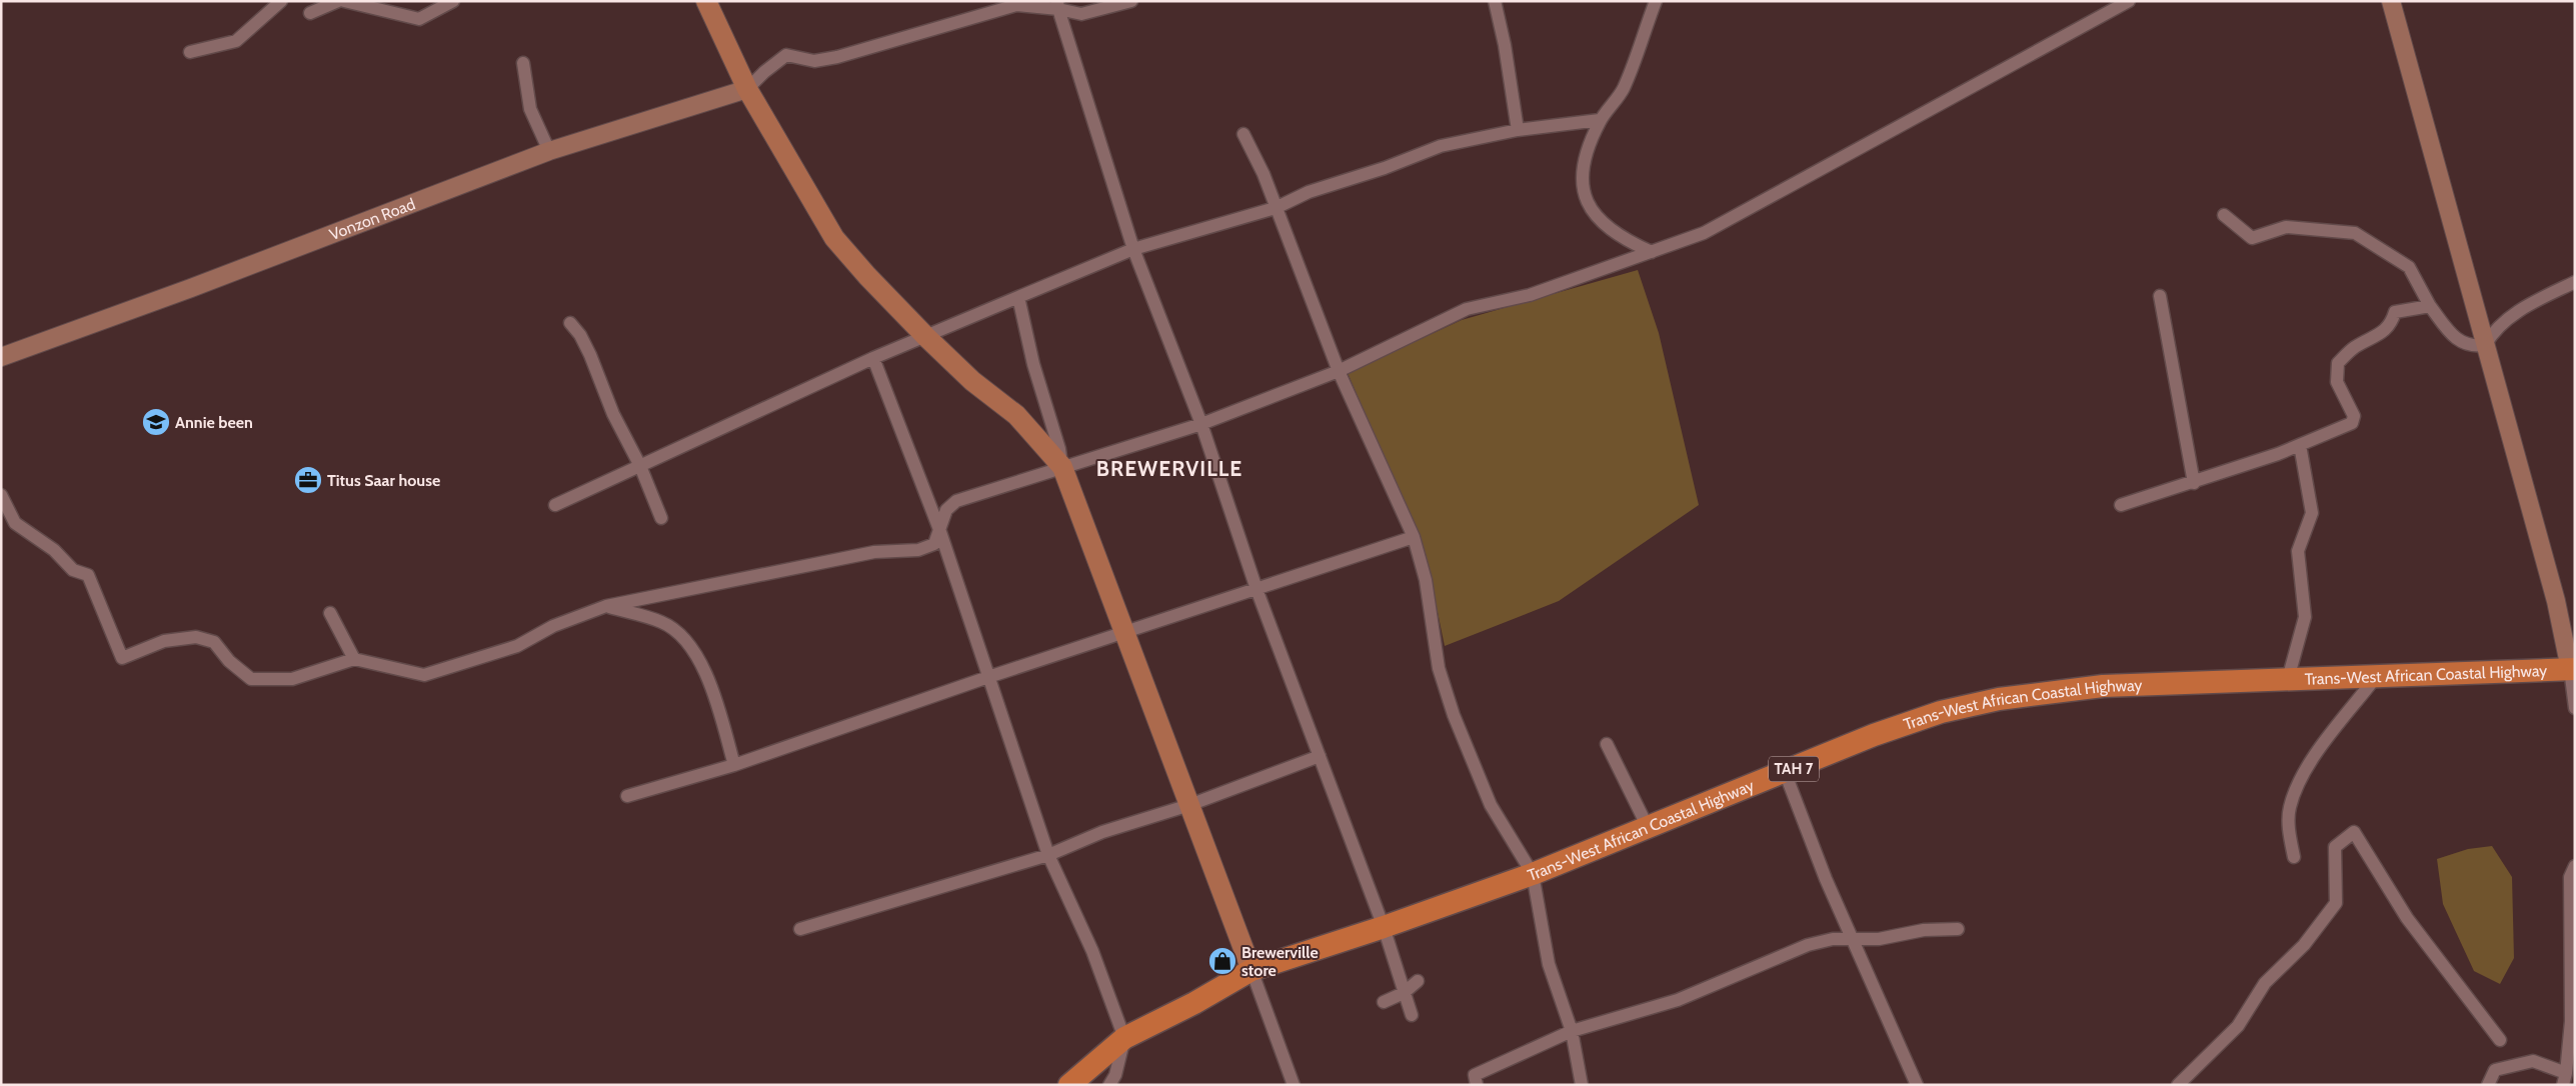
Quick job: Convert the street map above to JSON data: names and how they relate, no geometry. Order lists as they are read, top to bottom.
{
  "streets": {
    "highway": ["Trans-West African Coastal Highway", "TAH 7"],
    "street": ["Vonzon Road"]
  },
  "districts": ["BREWERVILLE"],
  "places": {
    "school or university": ["Annie been"],
    "office": ["Titus Saar house"],
    "shop": ["Brewerville store"]
  }
}
